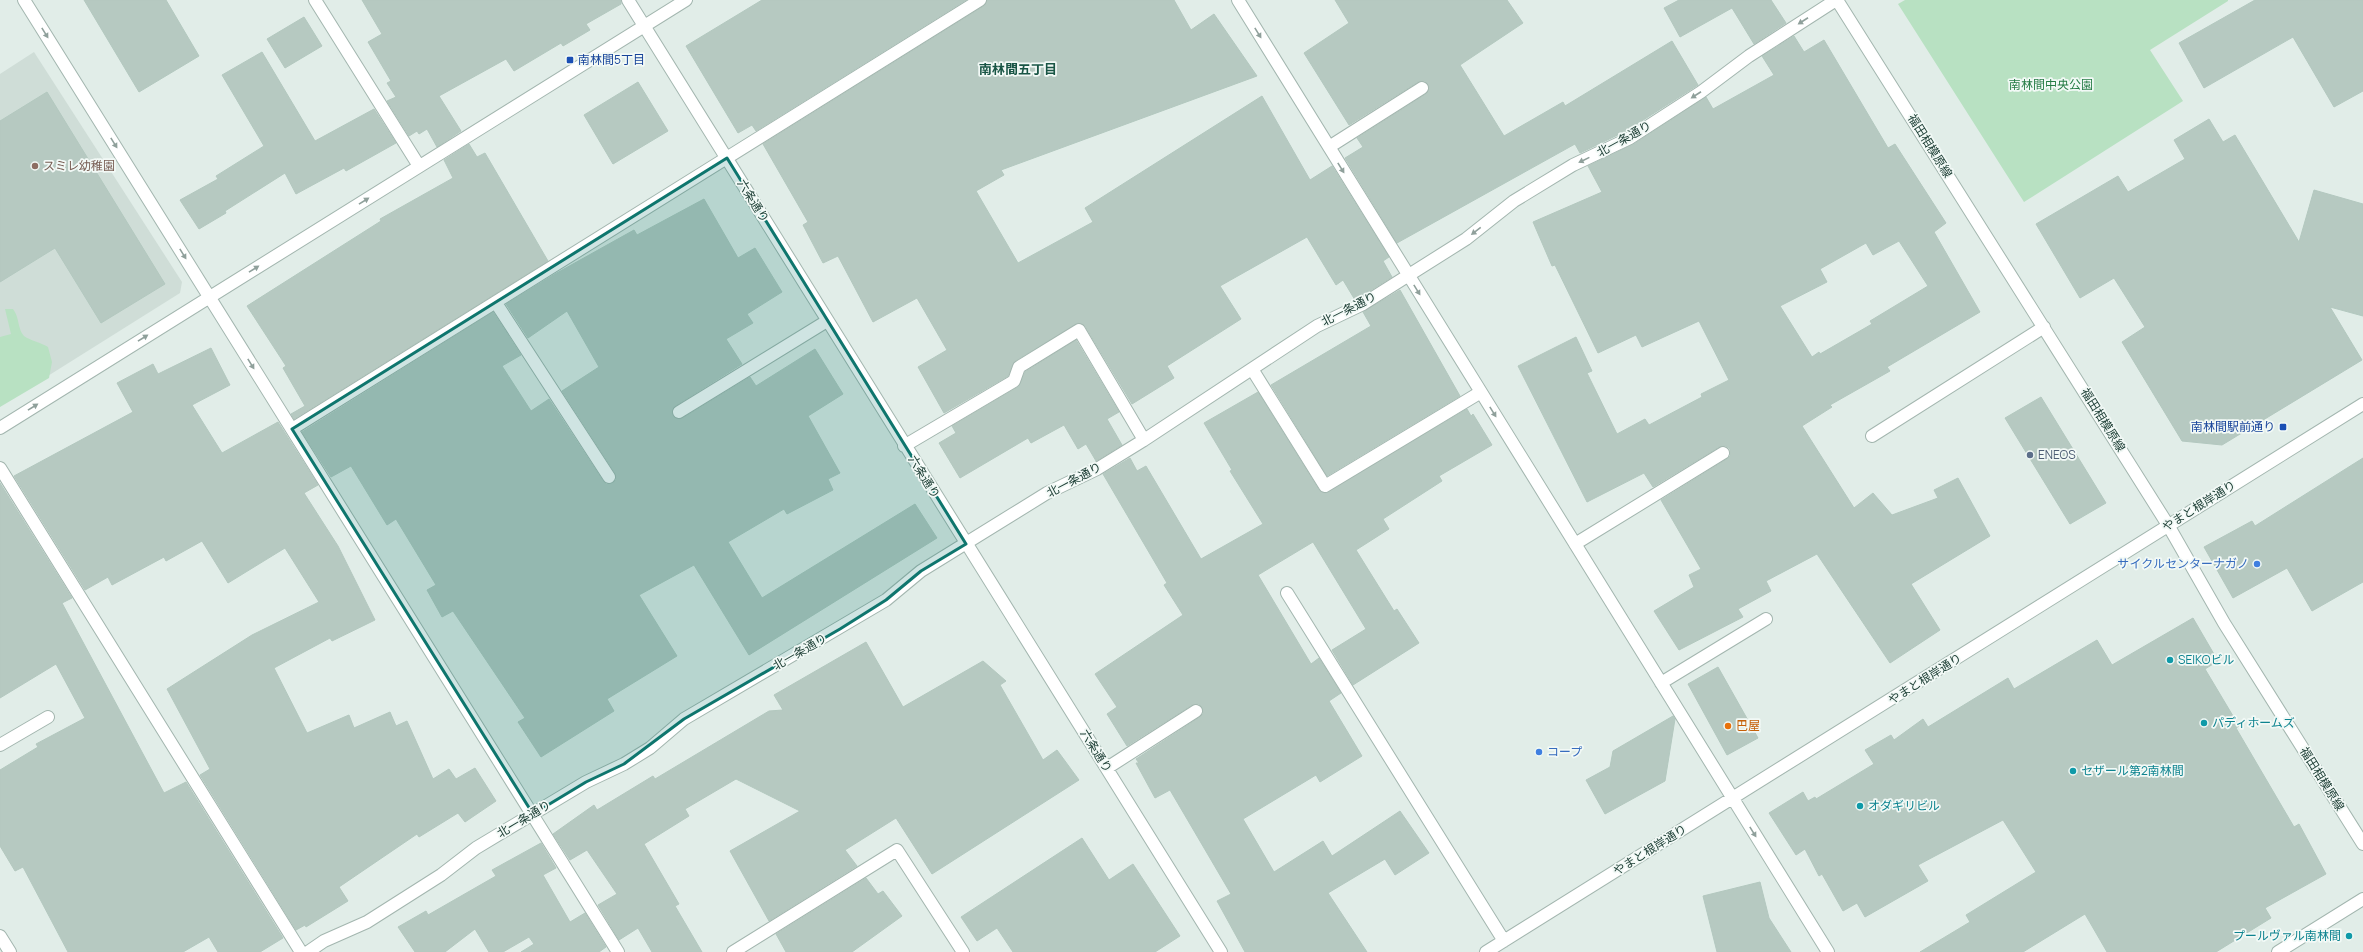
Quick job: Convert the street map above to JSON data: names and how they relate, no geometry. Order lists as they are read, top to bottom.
{
  "streets": {
    "street": [
      "北一条通り",
      "福田相模原線",
      "六条通り",
      "やまと根岸通り"
    ]
  },
  "crossings": [
    ["北一条通り", "福田相模原線"],
    ["北一条通り", "六条通り"],
    ["福田相模原線", "やまと根岸通り"]
  ],
  "districts": ["南林間五丁目"],
  "parks": ["南林間中央公園"],
  "places": {
    "transit": ["南林間5丁目", "南林間駅前通り"],
    "other": [
      "スミレ幼稚園",
      "ENEOS",
      "サイクルセンターナガノ",
      "SEIKOビル",
      "パディホームズ",
      "巴屋",
      "コープ",
      "セザール第2南林間",
      "オダギリビル",
      "プールヴァル南林間"
    ]
  }
}
